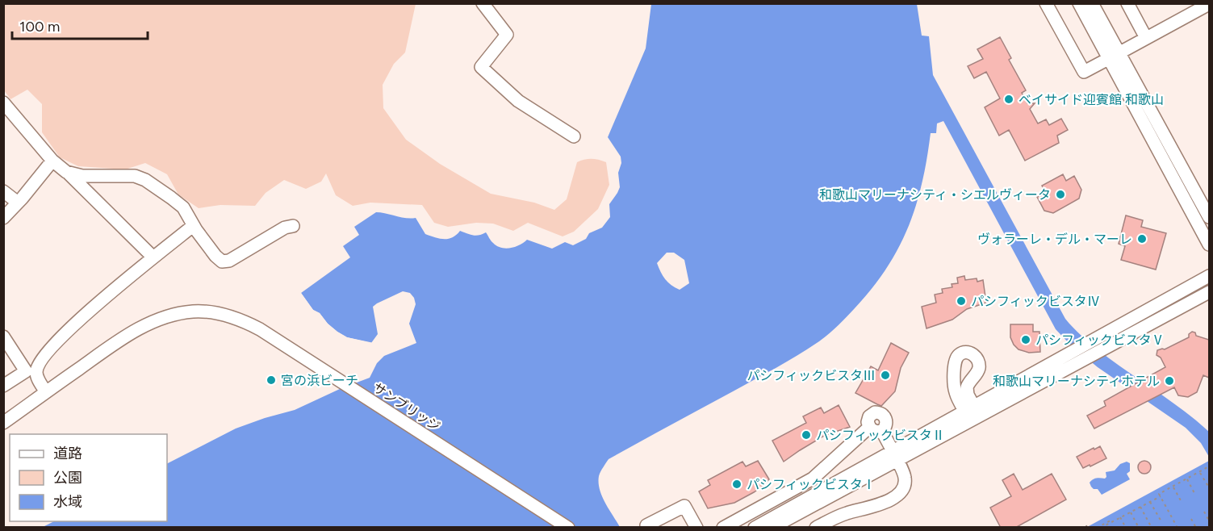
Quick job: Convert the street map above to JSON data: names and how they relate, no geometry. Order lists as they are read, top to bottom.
{
  "streets": {
    "street": ["サンブリッジ"]
  },
  "places": [
    "ベイサイド迎賓館 和歌山",
    "和歌山マリーナシティ・シエルヴィータ",
    "ヴォラーレ・デル・マーレ",
    "パシフィックビスタⅣ",
    "パシフィックビスタⅤ",
    "パシフィックビスタⅢ",
    "宮の浜ビーチ",
    "和歌山マリーナシティホテル",
    "パシフィックビスタⅡ",
    "パシフィックビスタⅠ"
  ],
  "legend": ["道路", "公園", "水域"],
  "scale_bar": "100 m"
}
